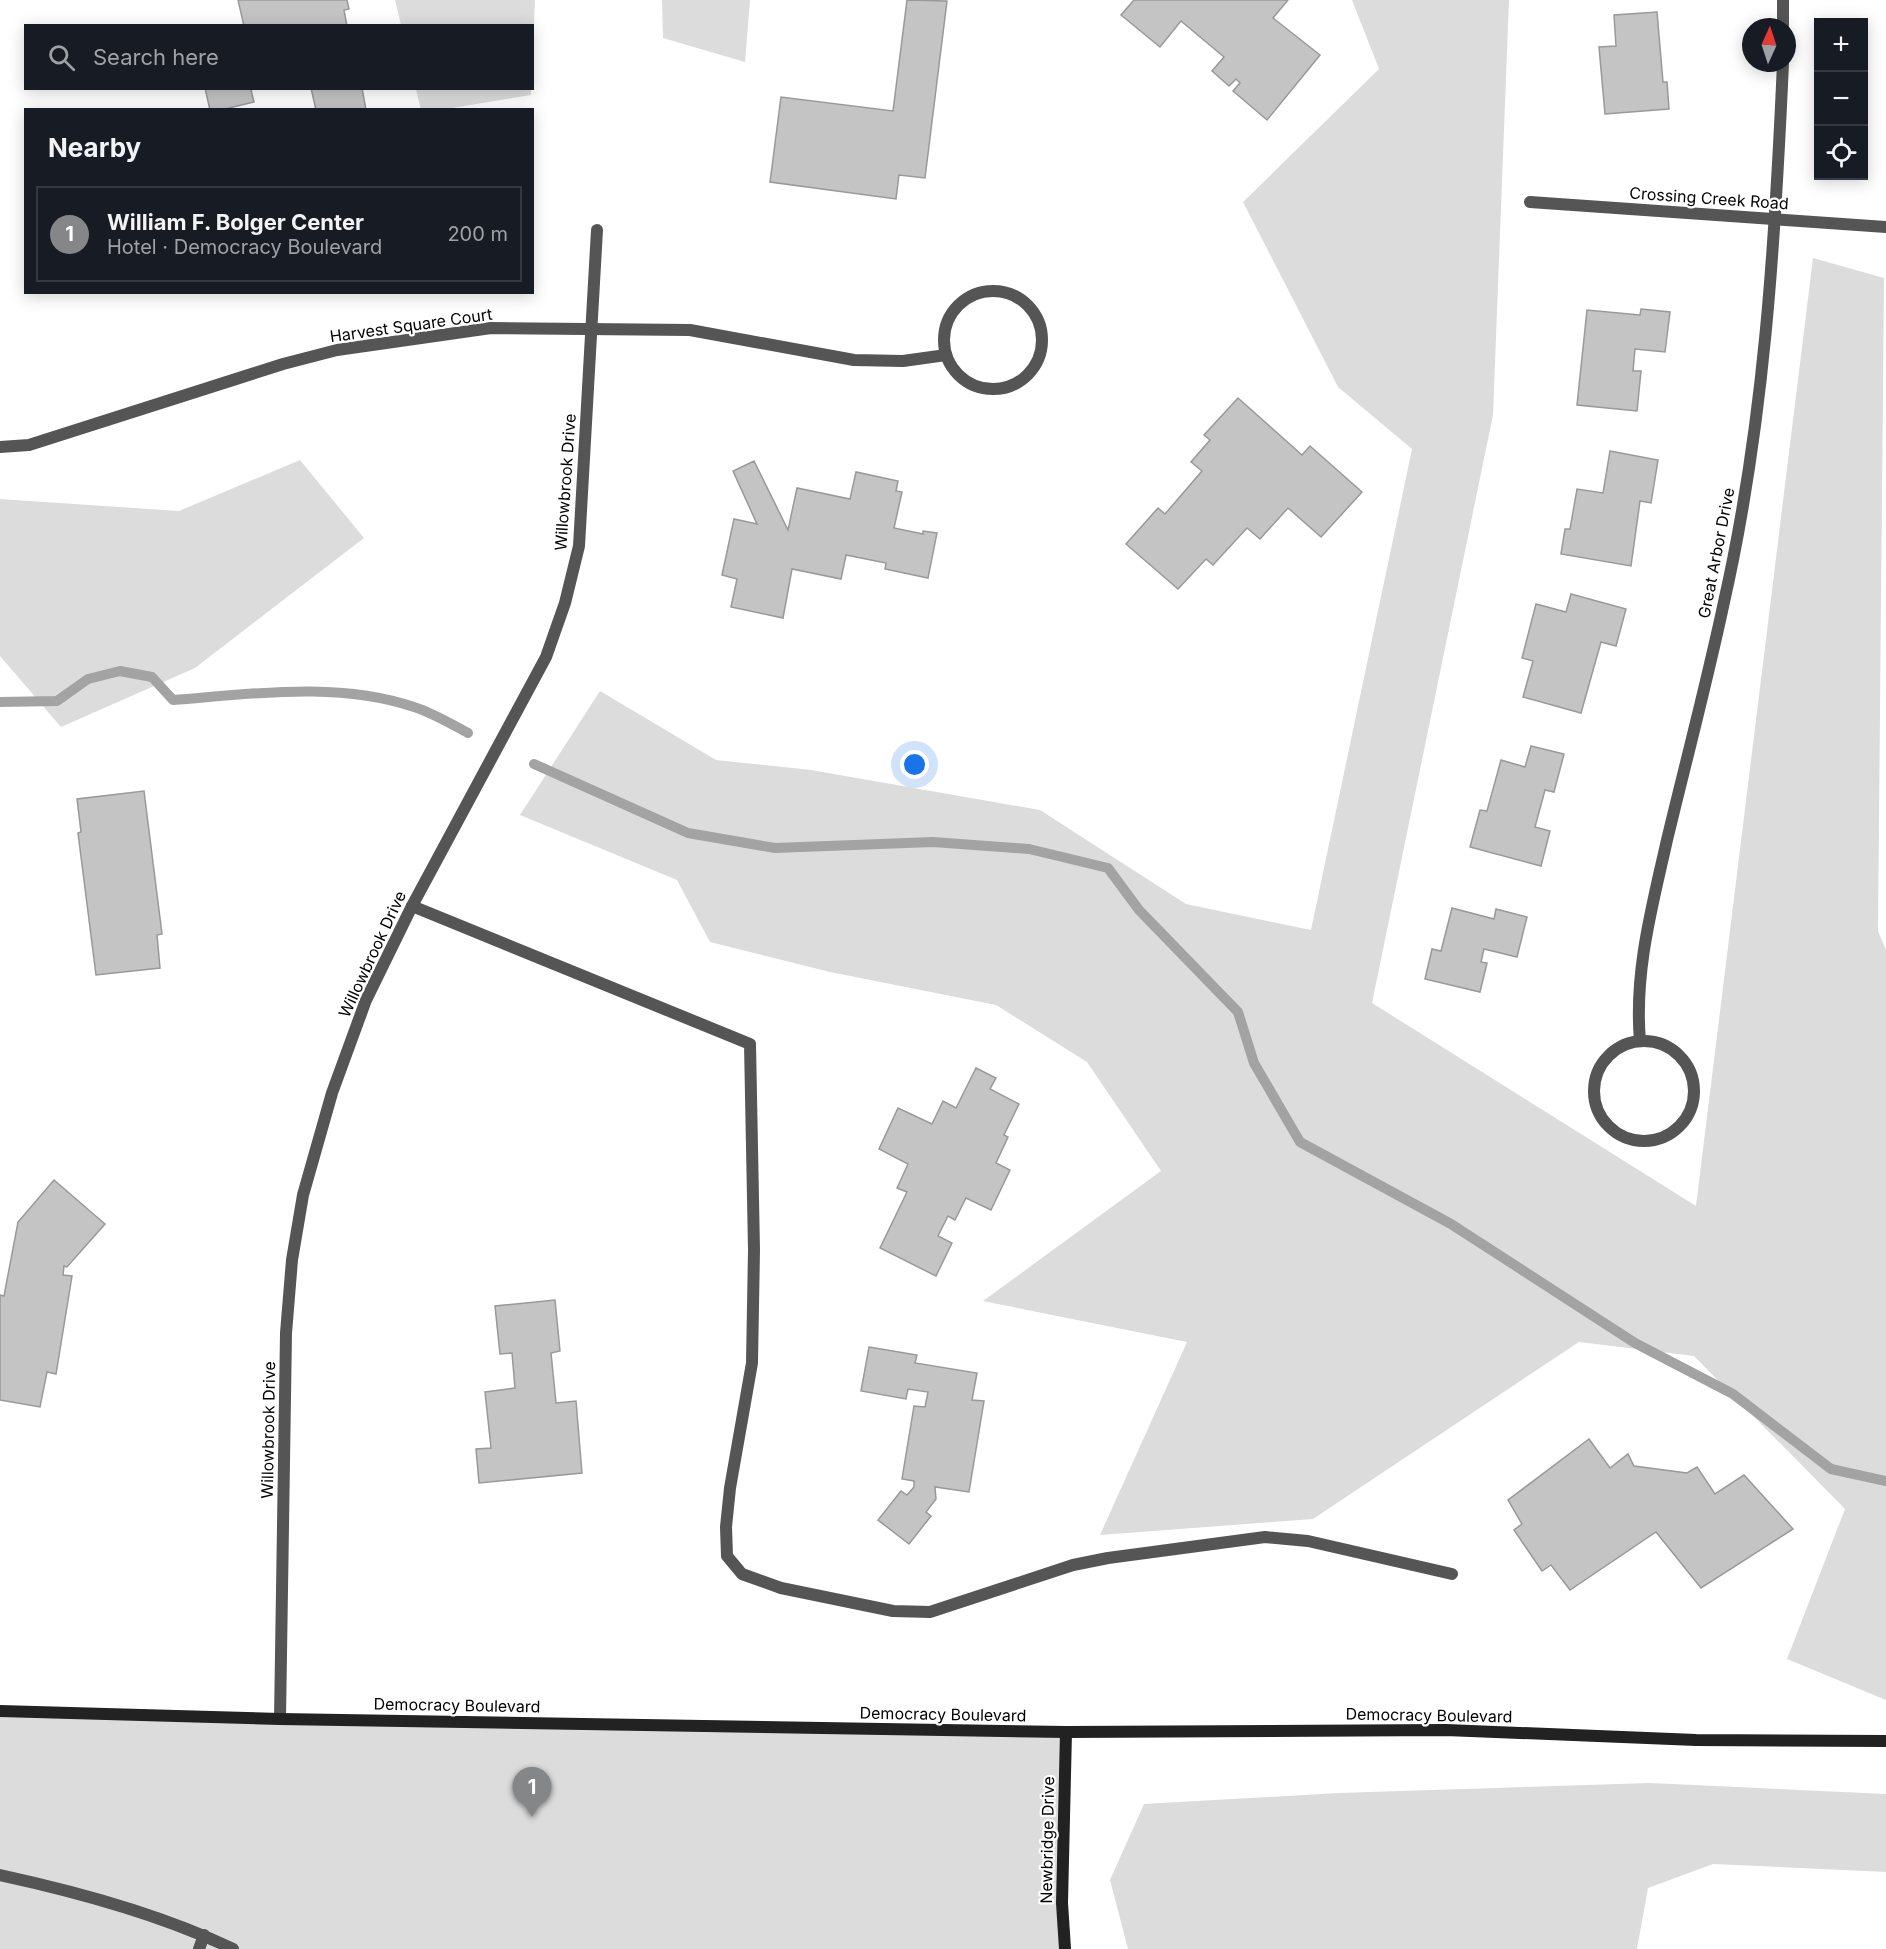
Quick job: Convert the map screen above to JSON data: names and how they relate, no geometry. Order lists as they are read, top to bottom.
{
  "streets": {
    "main road": ["Democracy Boulevard", "Newbridge Drive"],
    "street": [
      "Crossing Creek Road",
      "Harvest Square Court",
      "Willowbrook Drive",
      "Great Arbor Drive"
    ]
  },
  "crossings": [
    ["Crossing Creek Road", "Great Arbor Drive"],
    ["Harvest Square Court", "Willowbrook Drive"],
    ["Willowbrook Drive", "Democracy Boulevard"],
    ["Democracy Boulevard", "Newbridge Drive"]
  ],
  "north": "top",
  "page": {
    "map_buttons": ["+", "−"],
    "search": "Search here",
    "heading": "Nearby",
    "list": [
      {
        "mark": "1",
        "name": "William F. Bolger Center",
        "note": "Hotel · Democracy Boulevard",
        "value": "200 m"
      }
    ],
    "pins": "1"
  }
}
